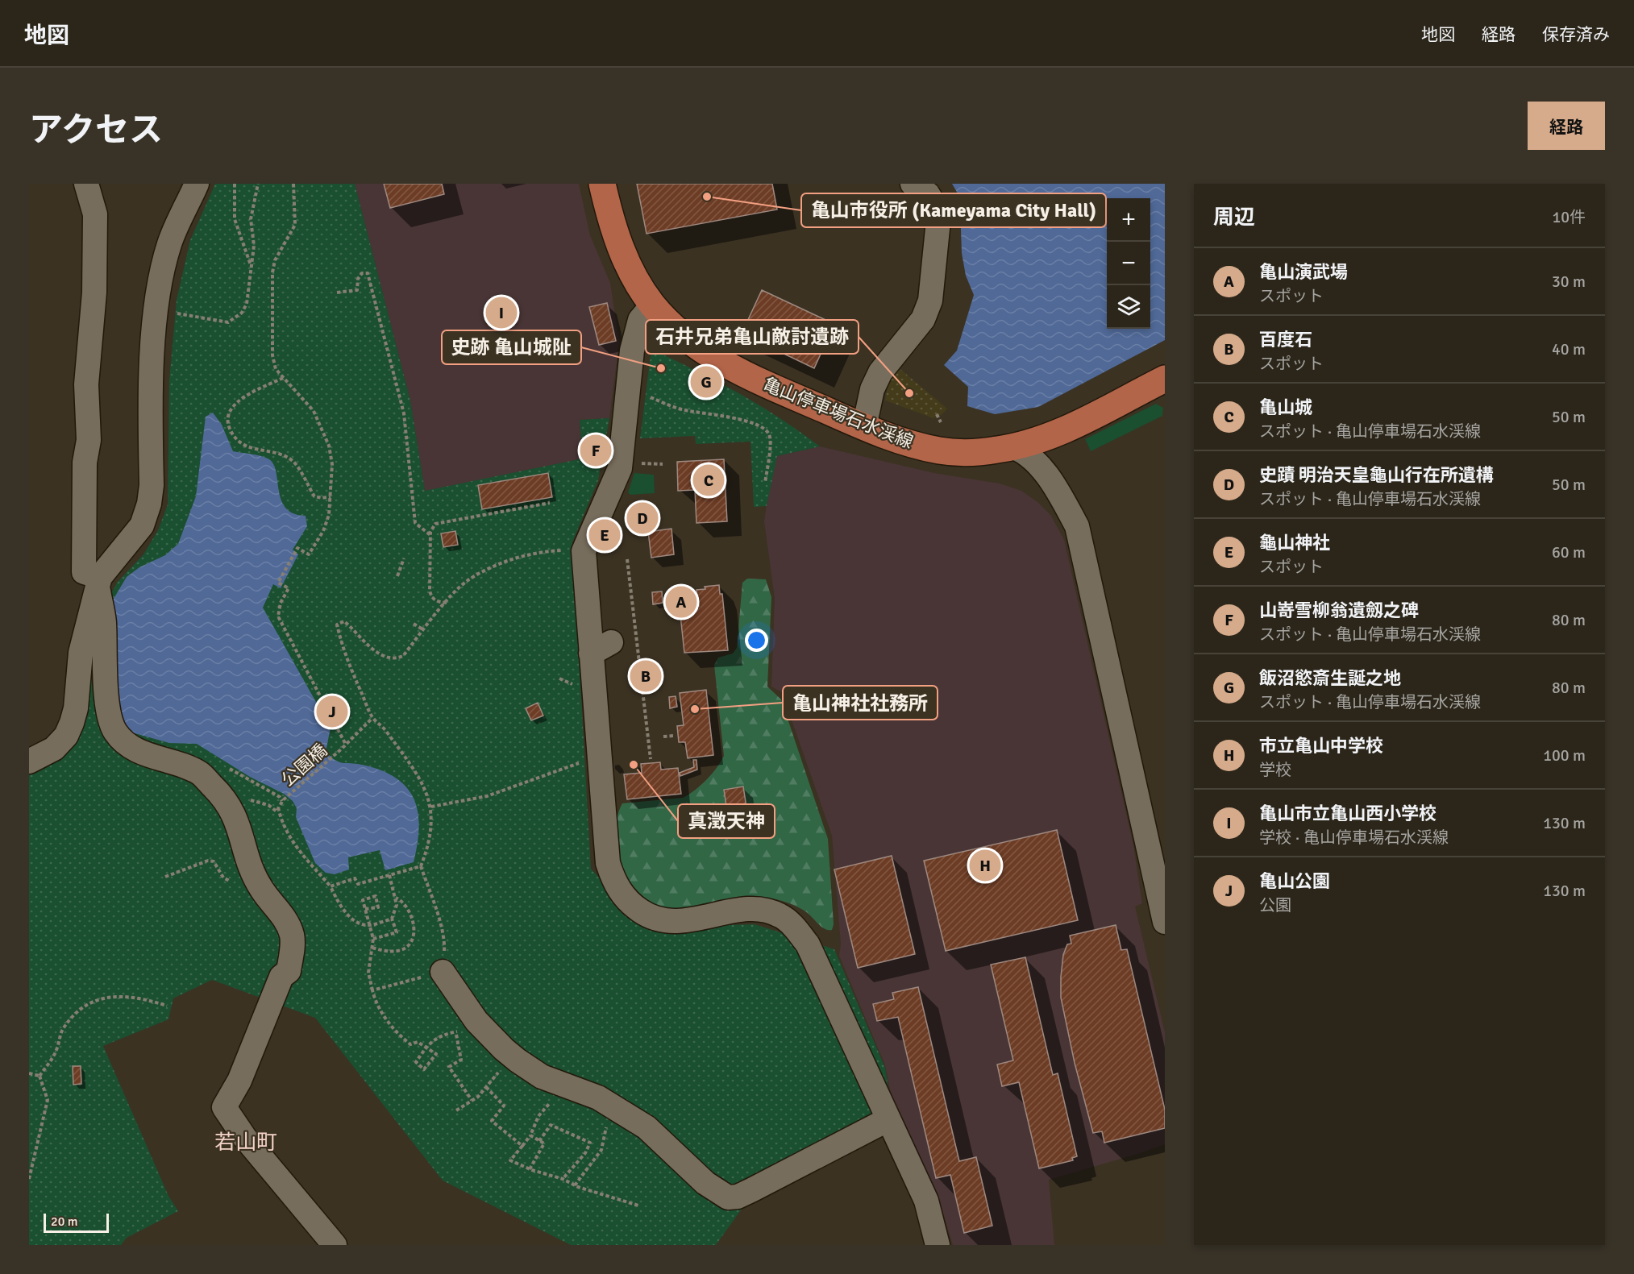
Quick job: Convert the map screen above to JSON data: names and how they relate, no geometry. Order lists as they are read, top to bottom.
{
  "streets": {
    "main road": ["亀山停車場石水渓線"],
    "path": ["公園橋"]
  },
  "districts": ["若山町"],
  "places": [
    "亀山市役所 (Kameyama City Hall)",
    "史跡 亀山城阯",
    "石井兄弟亀山敵討遺跡",
    "亀山神社社務所",
    "真澂天神"
  ],
  "scale_bar": "20 m",
  "page": {
    "header": "地図",
    "nav": ["地図", "経路", "保存済み"],
    "title": "アクセス",
    "buttons": "経路",
    "heading": ["周辺", "10件"],
    "map_buttons": ["+", "−"],
    "list": [
      {
        "mark": "A",
        "name": "亀山演武場",
        "note": "スポット",
        "value": "30 m"
      },
      {
        "mark": "B",
        "name": "百度石",
        "note": "スポット",
        "value": "40 m"
      },
      {
        "mark": "C",
        "name": "亀山城",
        "note": "スポット · 亀山停車場石水渓線",
        "value": "50 m"
      },
      {
        "mark": "D",
        "name": "史蹟 明治天皇龜山行在所遺構",
        "note": "スポット · 亀山停車場石水渓線",
        "value": "50 m"
      },
      {
        "mark": "E",
        "name": "龜山神社",
        "note": "スポット",
        "value": "60 m"
      },
      {
        "mark": "F",
        "name": "山嵜雪柳翁遺劔之碑",
        "note": "スポット · 亀山停車場石水渓線",
        "value": "80 m"
      },
      {
        "mark": "G",
        "name": "飯沼慾斎生誕之地",
        "note": "スポット · 亀山停車場石水渓線",
        "value": "80 m"
      },
      {
        "mark": "H",
        "name": "市立亀山中学校",
        "note": "学校",
        "value": "100 m"
      },
      {
        "mark": "I",
        "name": "亀山市立亀山西小学校",
        "note": "学校 · 亀山停車場石水渓線",
        "value": "130 m"
      },
      {
        "mark": "J",
        "name": "亀山公園",
        "note": "公園",
        "value": "130 m"
      }
    ],
    "pins": [
      "I",
      "G",
      "F",
      "C",
      "D",
      "E",
      "A",
      "B",
      "J",
      "H"
    ],
    "scale": "20 m"
  }
}
